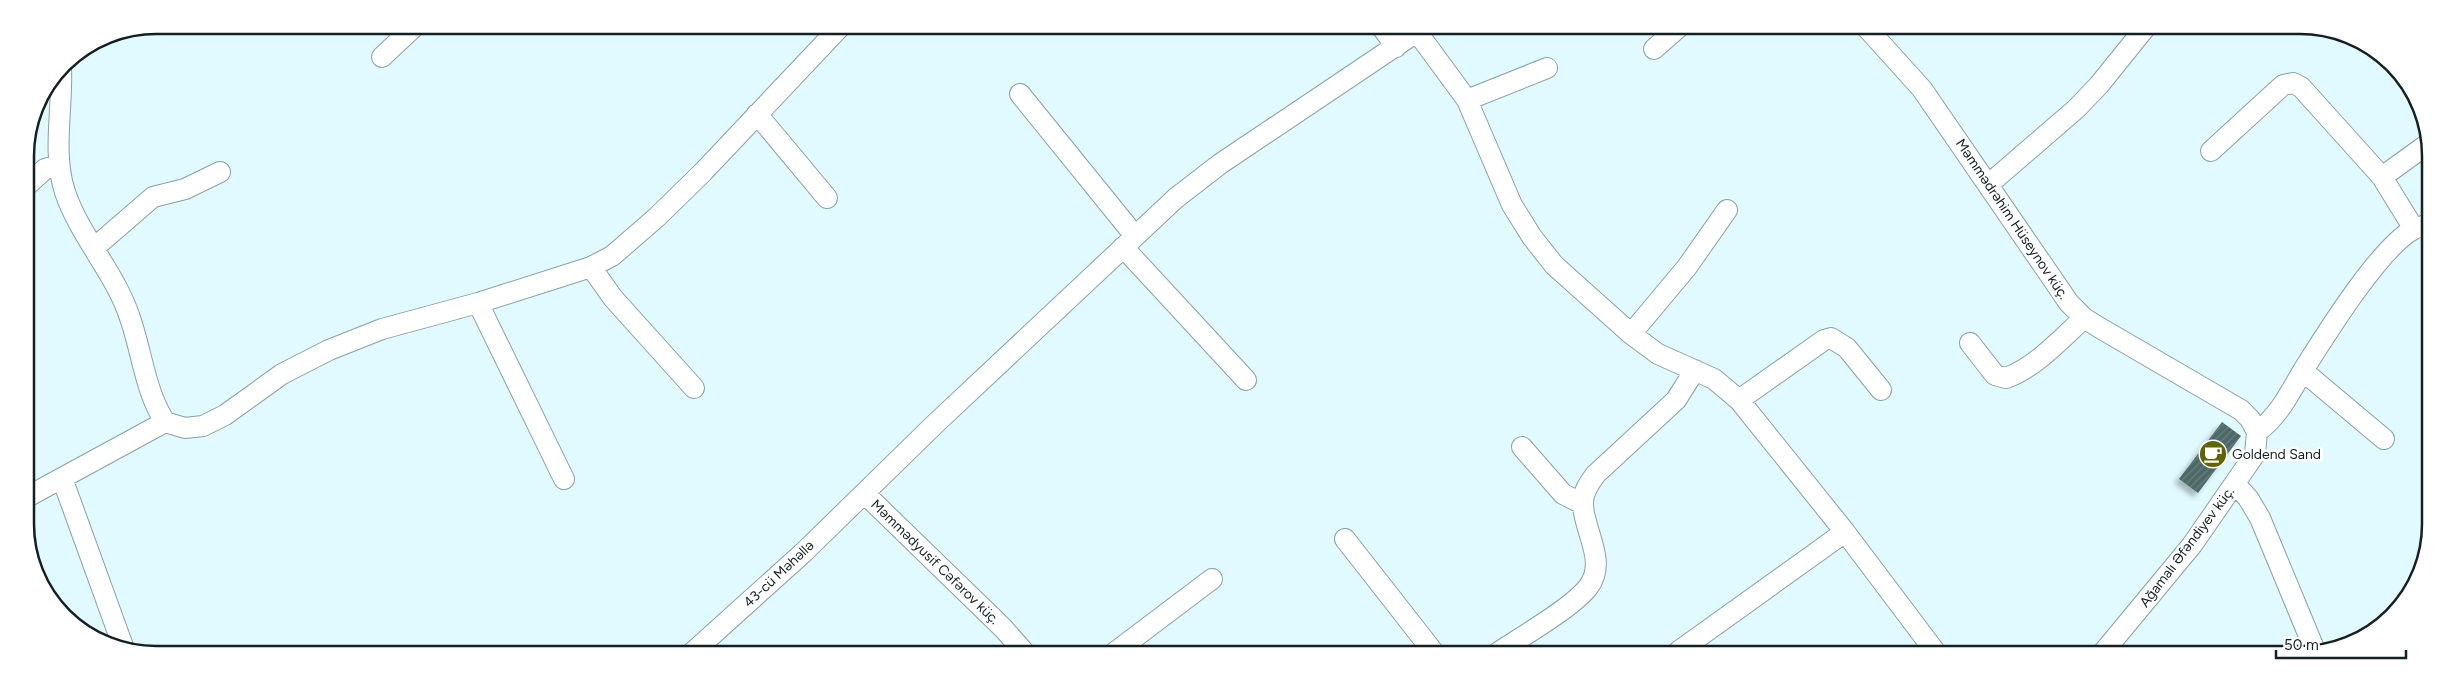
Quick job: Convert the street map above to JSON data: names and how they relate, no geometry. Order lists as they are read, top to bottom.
{
  "streets": {
    "street": [
      "Məmmədrəhim Hüseynov küç.",
      "Ağamalı Əfəndiyev küç.",
      "Məmmədyusif Cəfərov küç.",
      "43-cü Məhəllə"
    ]
  },
  "crossings": [
    ["Məmmədrəhim Hüseynov küç.", "Ağamalı Əfəndiyev küç."],
    ["Məmmədyusif Cəfərov küç.", "43-cü Məhəllə"]
  ],
  "places": {
    "cafe": ["Goldend Sand"]
  },
  "scale_bar": "50 m"
}
